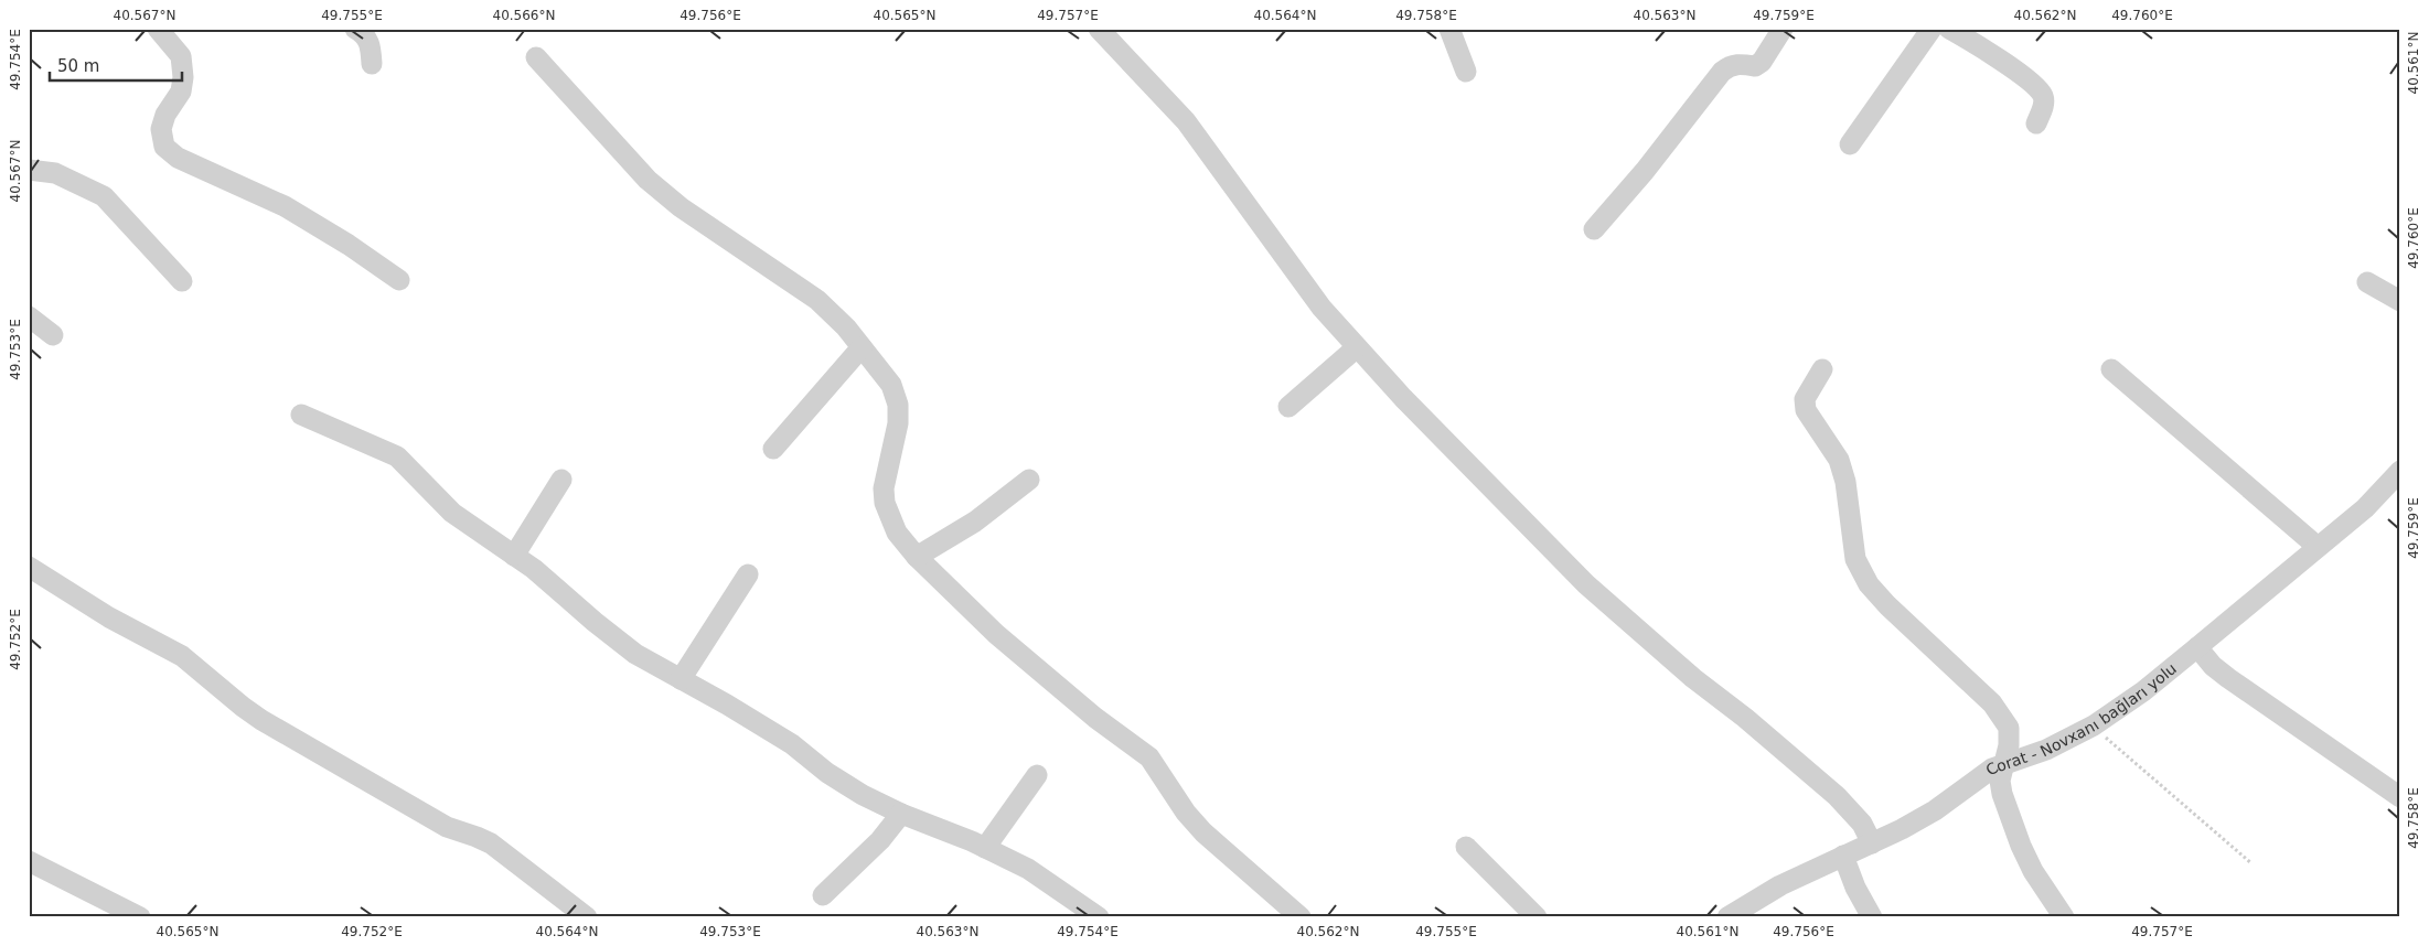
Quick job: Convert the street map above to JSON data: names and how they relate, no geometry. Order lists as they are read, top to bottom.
{
  "streets": {
    "street": ["Corat - Novxanı bağları yolu"]
  },
  "scale_bar": "50 m",
  "coordinates": [
    "40.567°N",
    "49.755°E",
    "40.566°N",
    "49.756°E",
    "40.565°N",
    "49.757°E",
    "40.564°N",
    "49.758°E",
    "40.563°N",
    "49.759°E",
    "40.562°N",
    "49.760°E",
    "49.754°E",
    "40.561°N",
    "49.753°E",
    "49.752°E"
  ]
}
